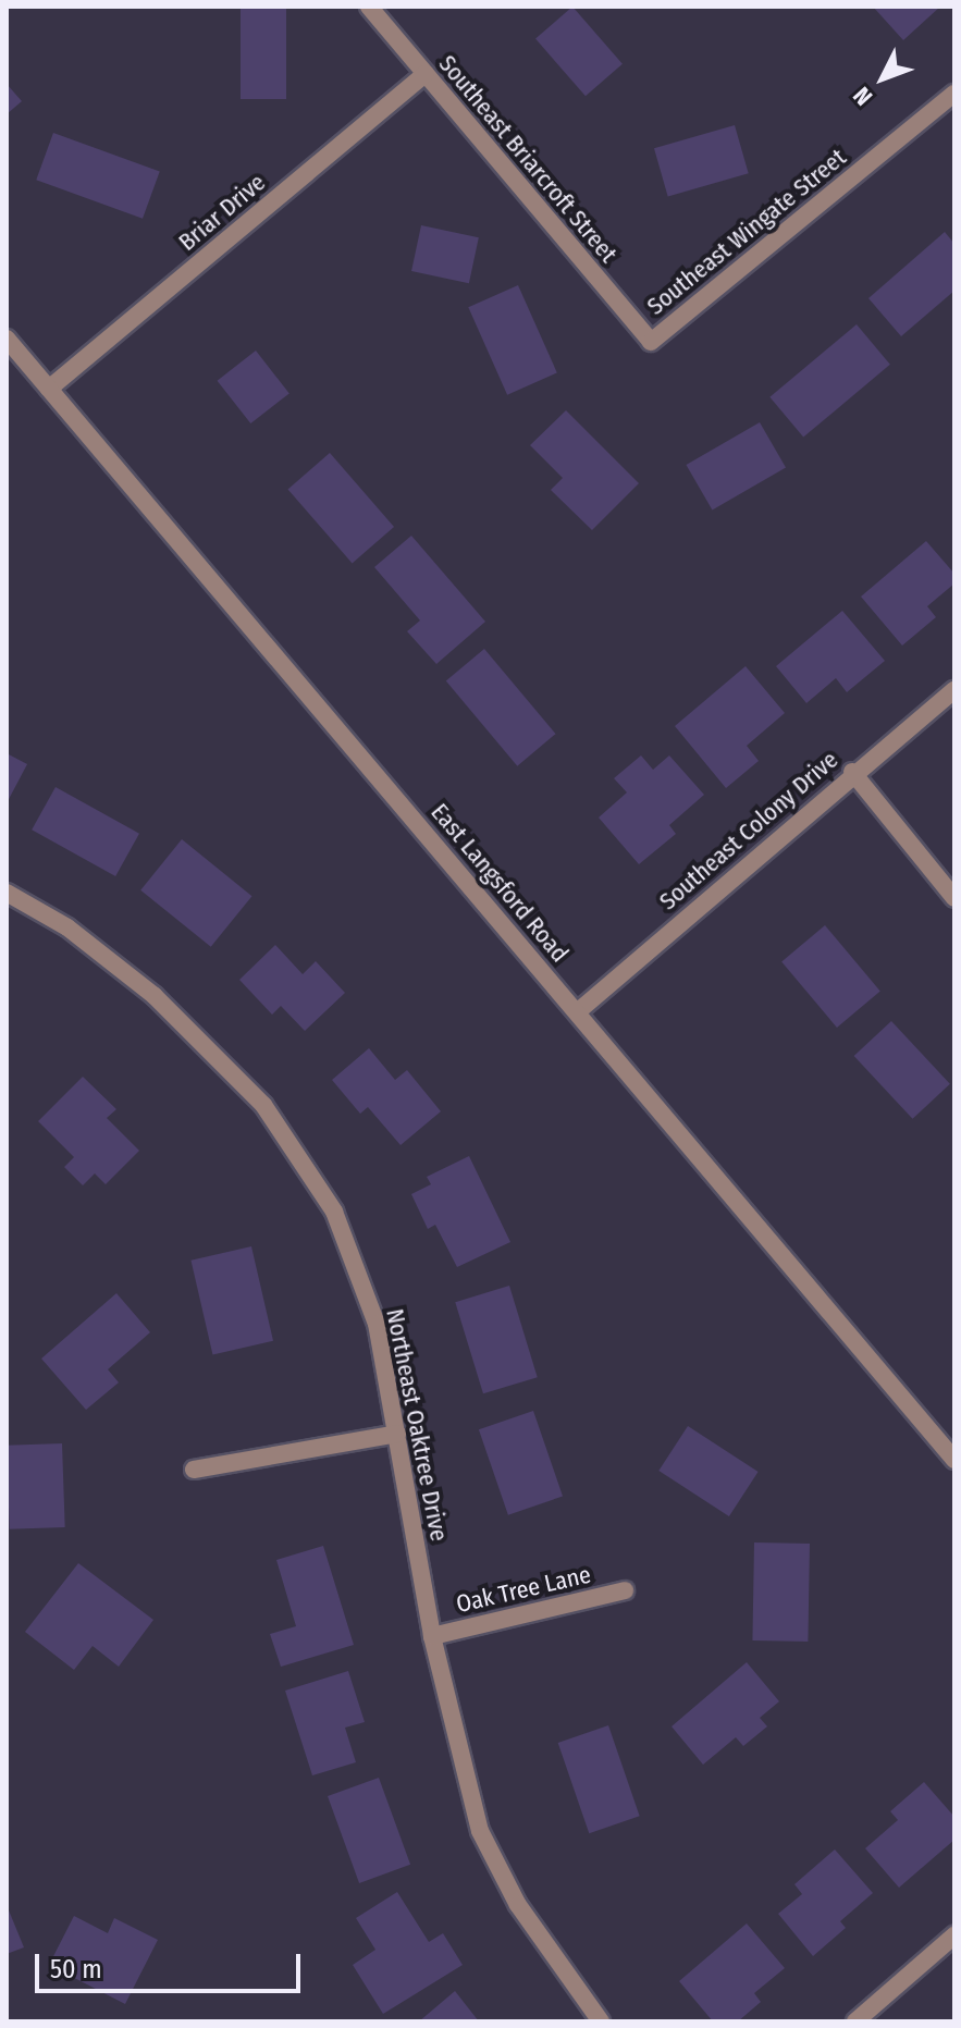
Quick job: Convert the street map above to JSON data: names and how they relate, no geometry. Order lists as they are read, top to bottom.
{
  "streets": {
    "street": [
      "Southeast Briarcroft Street",
      "Briar Drive",
      "Southeast Wingate Street",
      "Southeast Colony Drive",
      "East Langsford Road",
      "Northeast Oaktree Drive",
      "Oak Tree Lane"
    ]
  },
  "crossings": [
    ["Southeast Briarcroft Street", "Briar Drive"],
    ["Southeast Briarcroft Street", "Southeast Wingate Street"],
    ["Briar Drive", "East Langsford Road"],
    ["Southeast Colony Drive", "East Langsford Road"],
    ["Northeast Oaktree Drive", "Oak Tree Lane"]
  ],
  "scale_bar": "50 m",
  "north": "bottom left"
}
